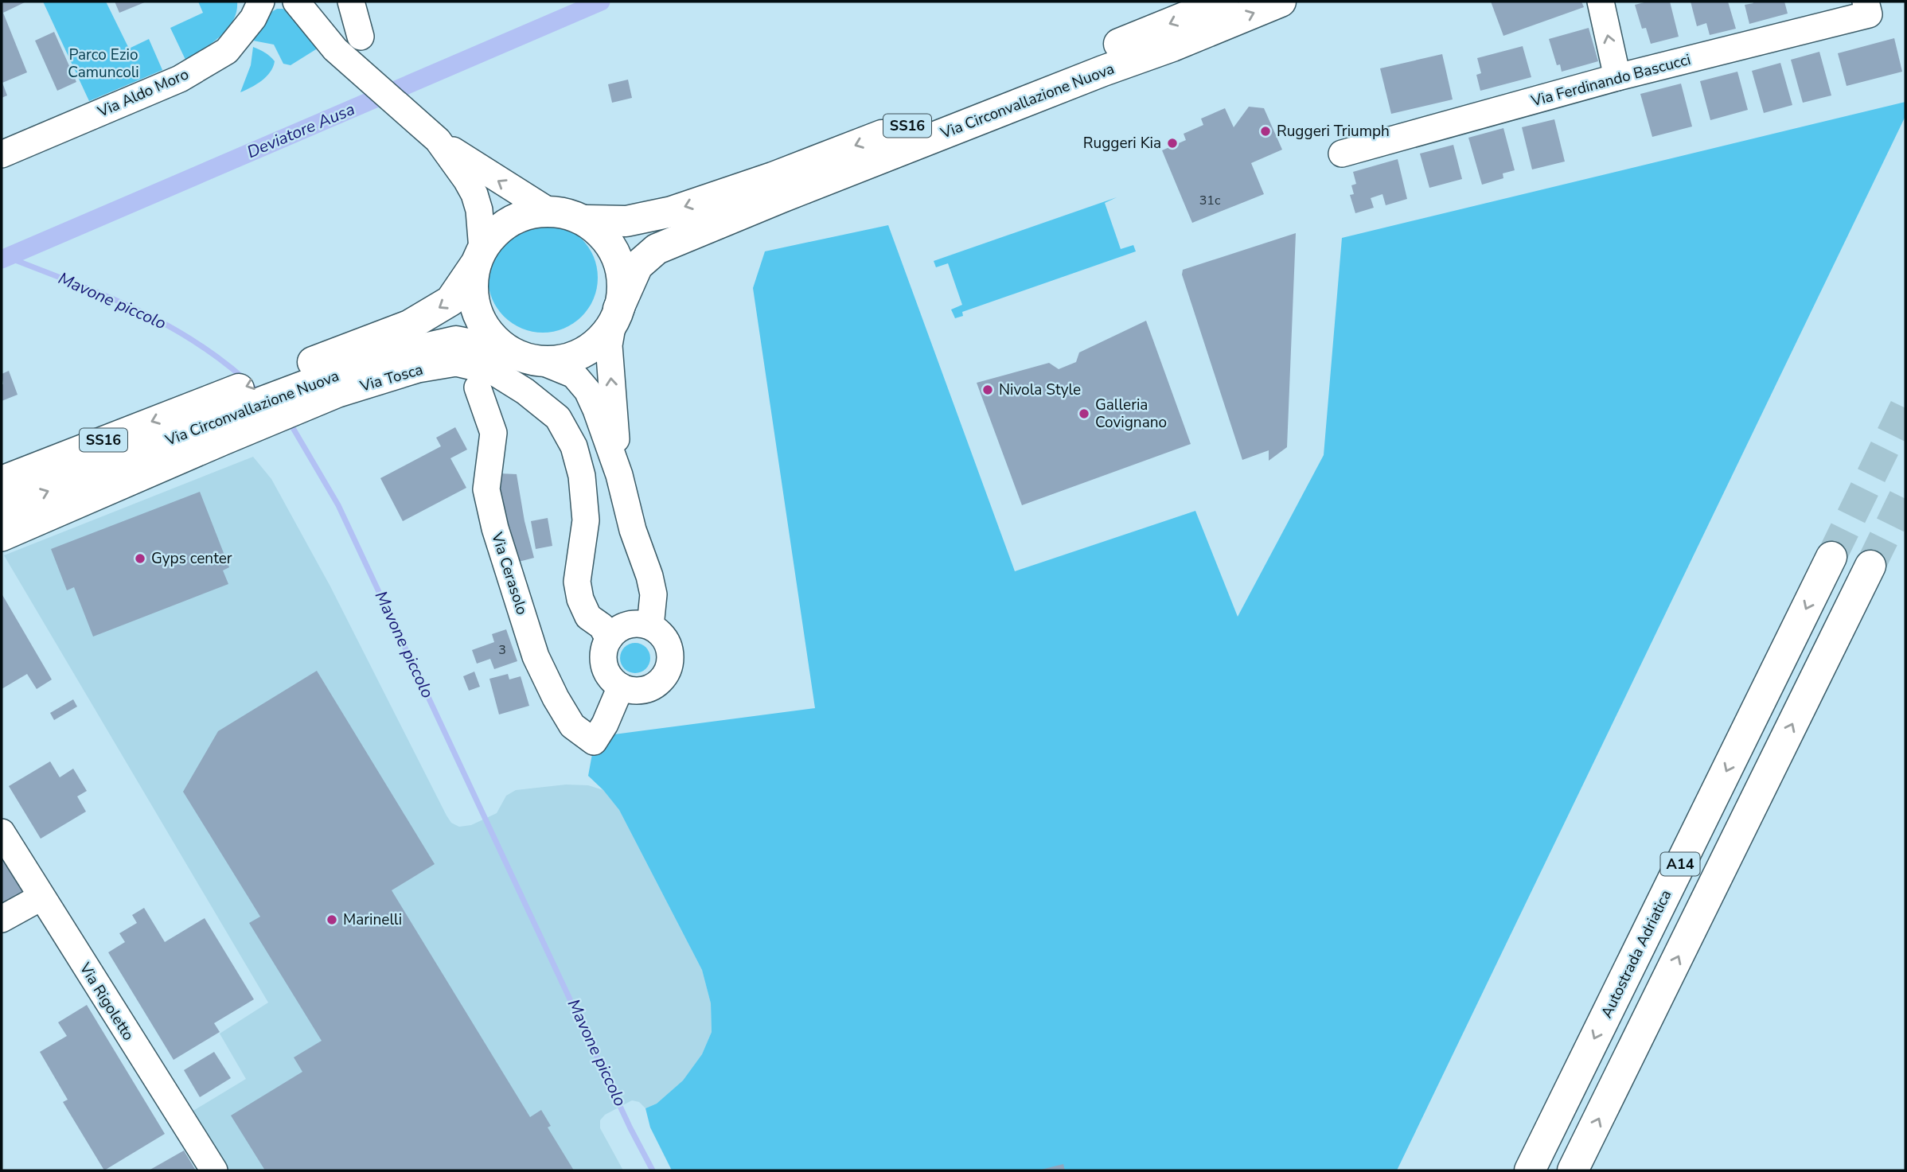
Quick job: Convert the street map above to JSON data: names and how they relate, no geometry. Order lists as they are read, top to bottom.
{
  "streets": {
    "main road": [
      "Via Circonvallazione Nuova",
      "SS16",
      "A14",
      "Autostrada Adriatica"
    ],
    "street": [
      "Via Ferdinando Bascucci",
      "Via Aldo Moro",
      "Via Tosca",
      "Via Cerasolo",
      "Via Rigoletto"
    ]
  },
  "crossings": [
    ["Via Circonvallazione Nuova", "SS16"],
    ["Via Circonvallazione Nuova", "Via Tosca"],
    ["Via Tosca", "Via Cerasolo"]
  ],
  "water": ["Deviatore Ausa", "Mavone piccolo"],
  "parks": ["Parco Ezio Camuncoli"],
  "places": [
    "Ruggeri Triumph",
    "Ruggeri Kia",
    "Nivola Style",
    "Galleria Covignano",
    "Gyps center",
    "Marinelli"
  ],
  "house_numbers": ["31c", "3"]
}
